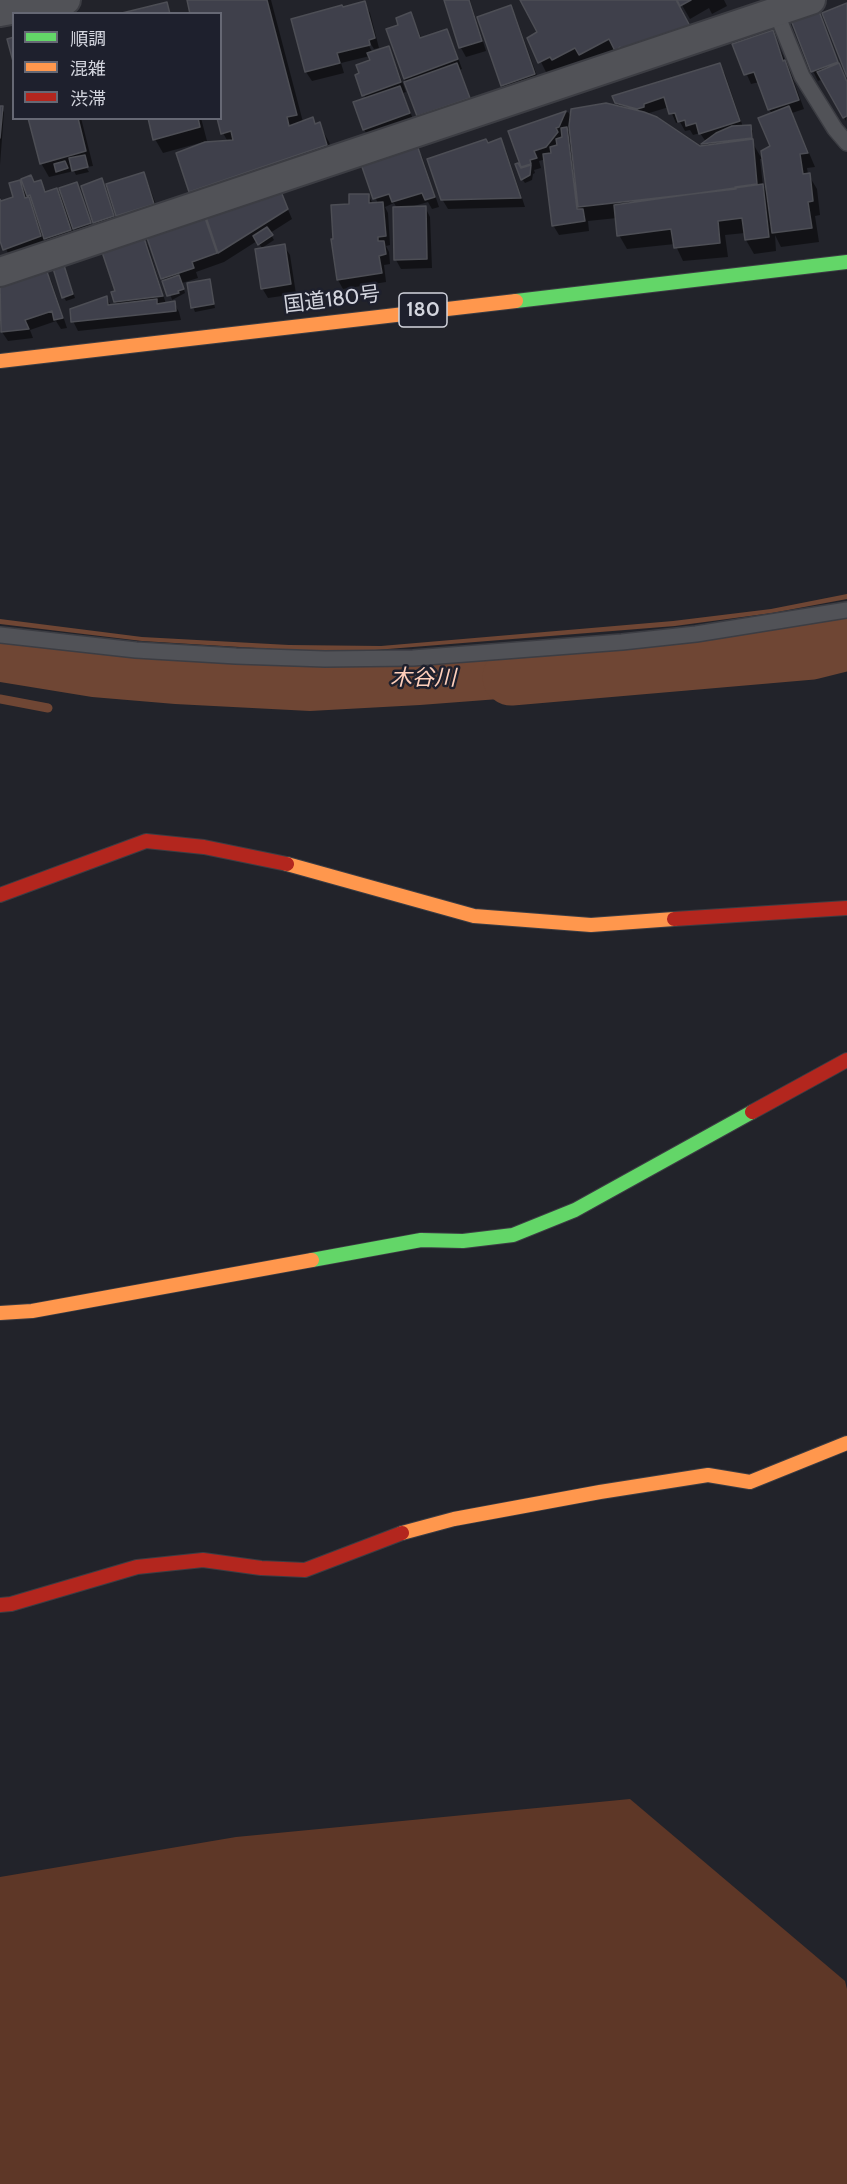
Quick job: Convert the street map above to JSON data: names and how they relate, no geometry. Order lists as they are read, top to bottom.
{
  "streets": {
    "main road": ["国道180号", "180"]
  },
  "water": ["木谷川"],
  "legend": ["順調", "混雑", "渋滞"]
}
